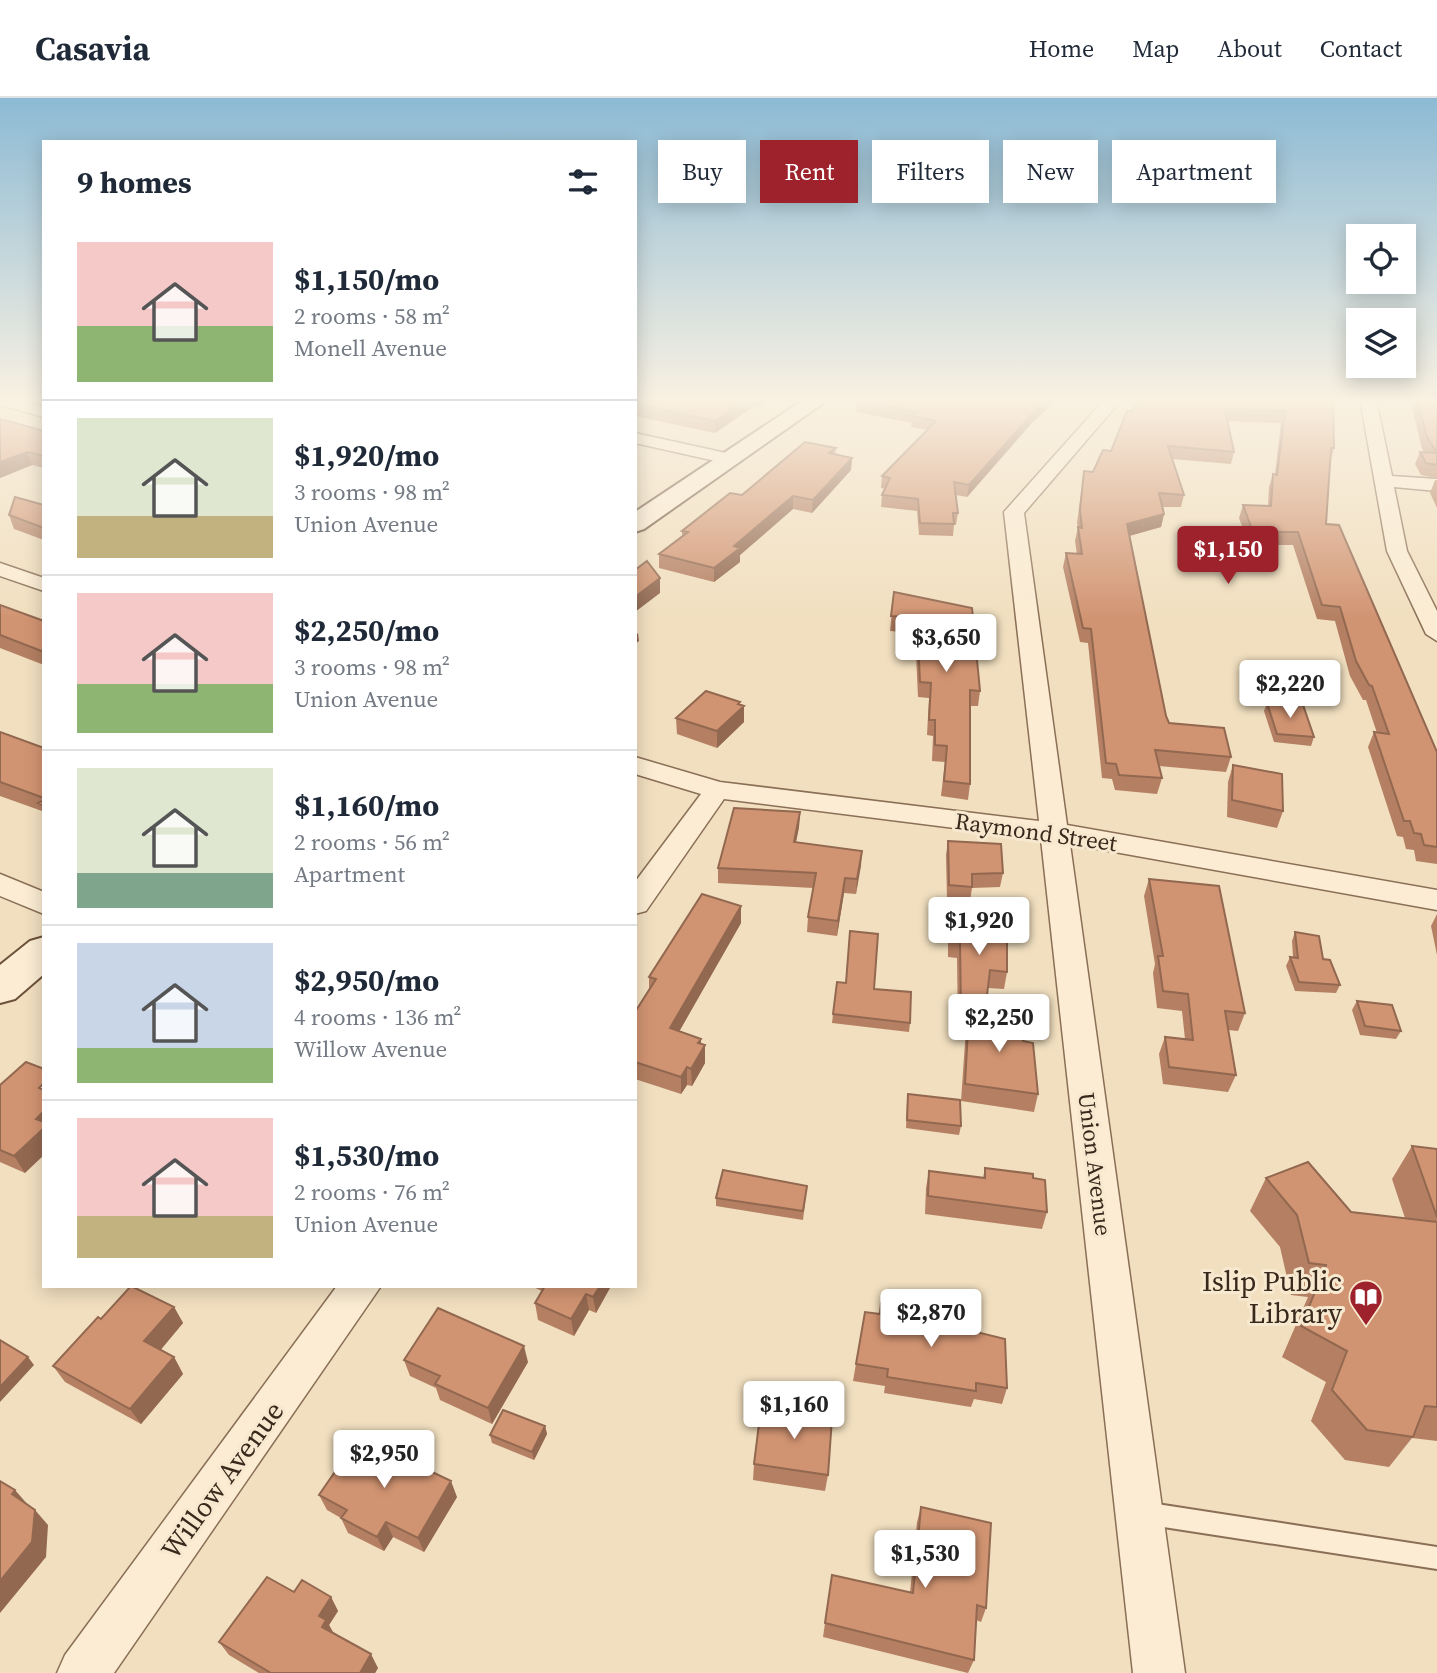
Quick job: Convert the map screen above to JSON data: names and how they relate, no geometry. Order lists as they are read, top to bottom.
{
  "streets": {
    "street": ["Raymond Street", "Union Avenue", "Willow Avenue"]
  },
  "crossings": [
    ["Raymond Street", "Union Avenue"]
  ],
  "places": {
    "library": ["Islip Public Library"]
  },
  "page": {
    "header": "Casavia",
    "nav": [
      "Home",
      "Map",
      "About",
      "Contact"
    ],
    "chip": [
      "Buy",
      "Rent",
      "Filters",
      "New",
      "Apartment"
    ],
    "heading": "9 homes",
    "list": [
      {
        "name": "$1,150/mo",
        "note": "2 rooms · 58 m² · Monell Avenue"
      },
      {
        "name": "$1,920/mo",
        "note": "3 rooms · 98 m² · Union Avenue"
      },
      {
        "name": "$2,250/mo",
        "note": "3 rooms · 98 m² · Union Avenue"
      },
      {
        "name": "$1,160/mo",
        "note": "2 rooms · 56 m² · Apartment"
      },
      {
        "name": "$2,950/mo",
        "note": "4 rooms · 136 m² · Willow Avenue"
      },
      {
        "name": "$1,530/mo",
        "note": "2 rooms · 76 m² · Union Avenue"
      }
    ],
    "price": [
      "$1,150",
      "$3,650",
      "$2,220",
      "$1,920",
      "$2,250",
      "$2,870",
      "$1,160",
      "$2,950",
      "$1,530"
    ]
  }
}
